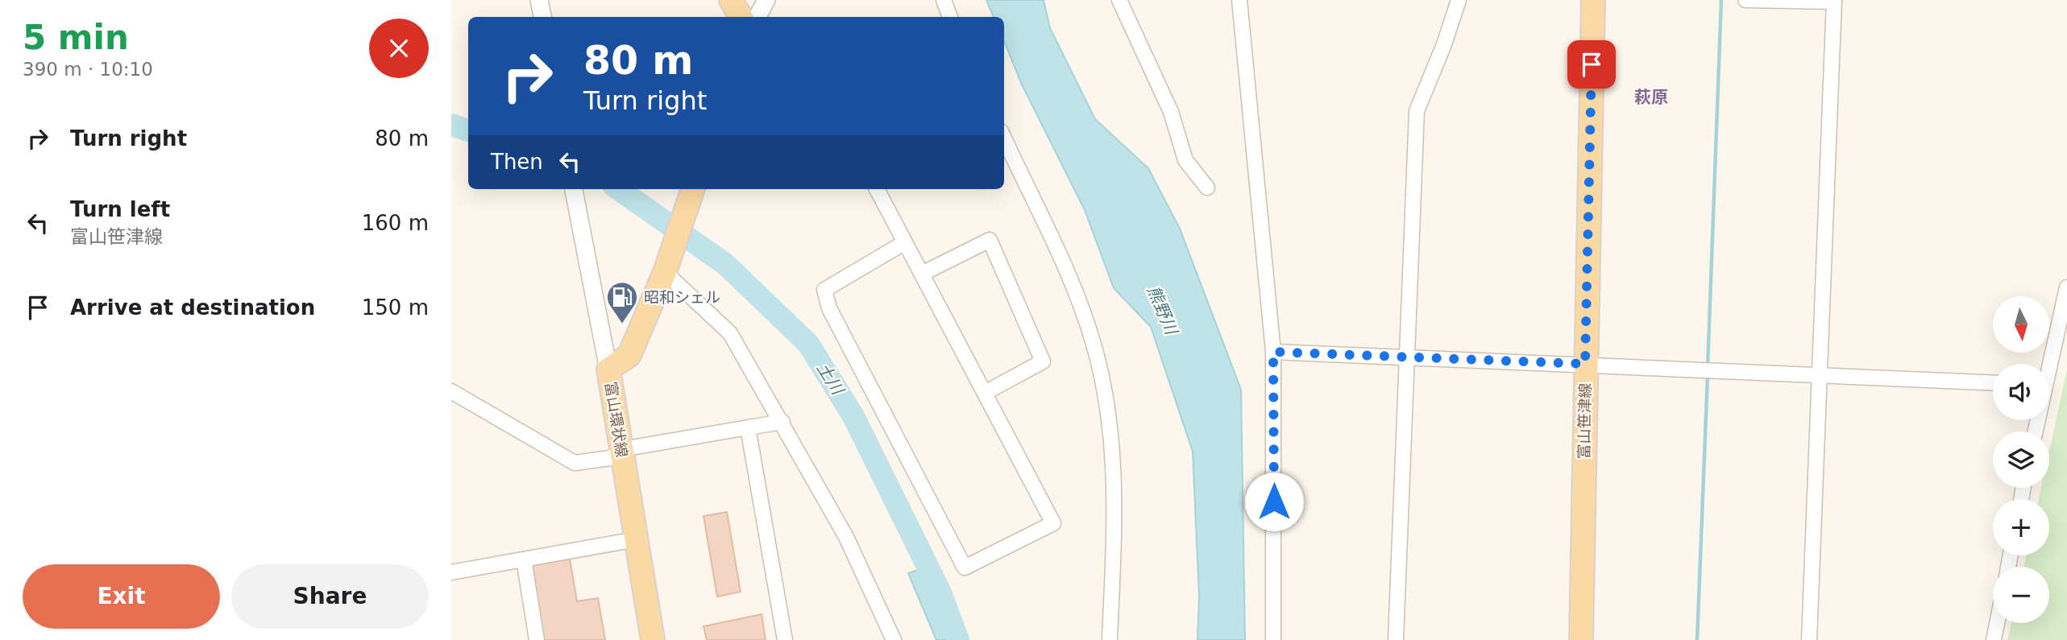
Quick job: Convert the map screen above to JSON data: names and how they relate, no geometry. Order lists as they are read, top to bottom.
{
  "streets": {
    "main road": ["富山環状線", "富山笹津線"]
  },
  "districts": ["萩原"],
  "water": ["熊野川", "土川"],
  "places": {
    "fuel station": ["昭和シェル"]
  },
  "north": "bottom",
  "page": {
    "heading": ["5 min", "390 m · 10:10"],
    "turn": ["80 m", "Turn right"],
    "list": [
      {
        "name": "Turn right",
        "value": "80 m"
      },
      {
        "name": "Turn left",
        "note": "富山笹津線",
        "value": "160 m"
      },
      {
        "name": "Arrive at destination",
        "value": "150 m"
      }
    ],
    "then": "Then",
    "map_buttons": ["+", "−"],
    "buttons": ["Exit", "Share"]
  }
}
